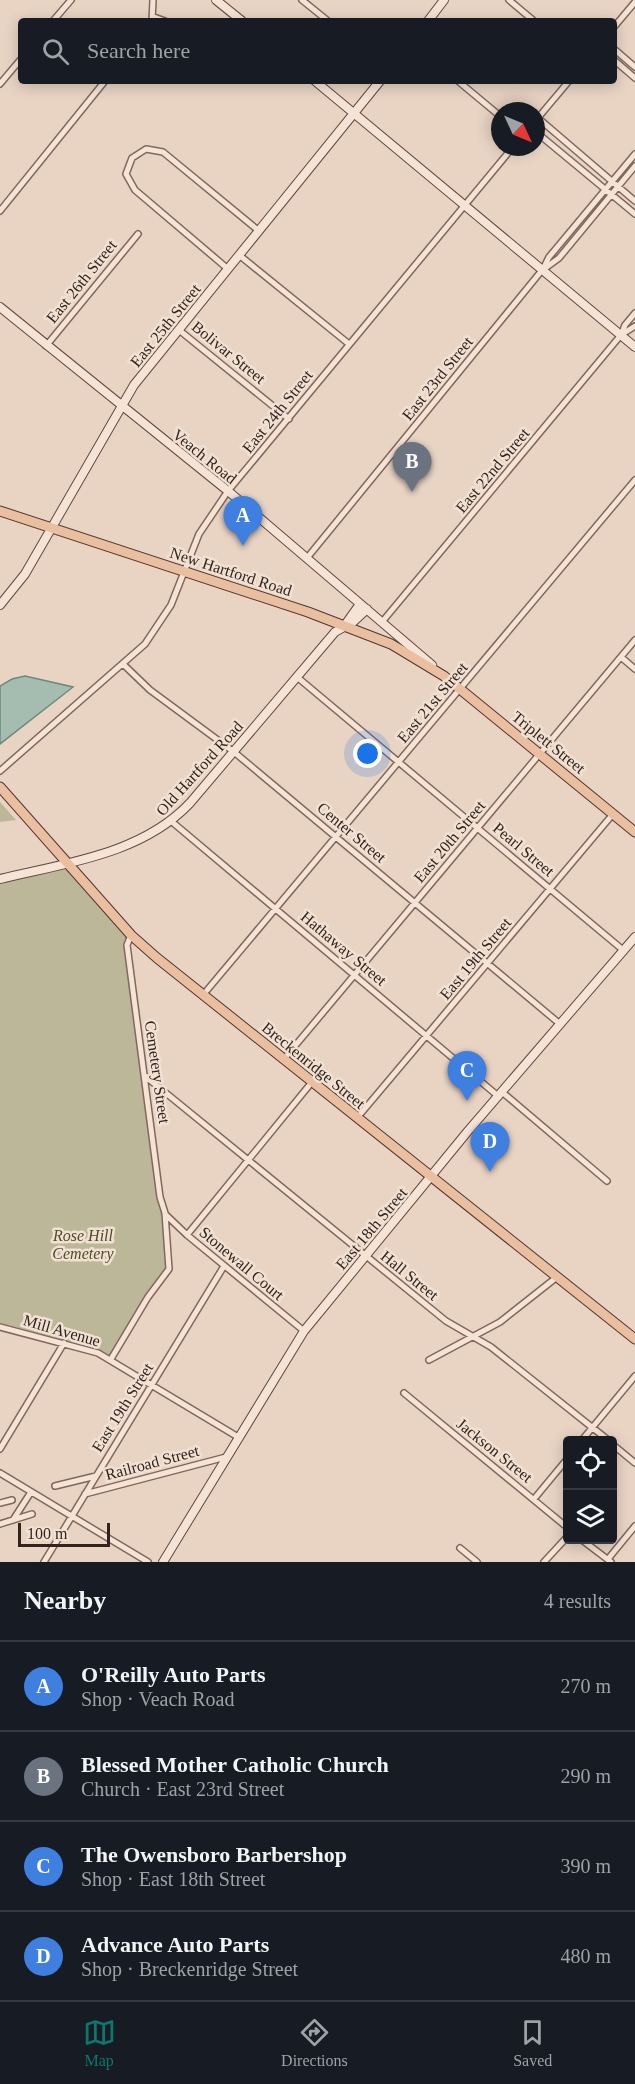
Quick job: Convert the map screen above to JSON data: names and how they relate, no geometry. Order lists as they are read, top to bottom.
{
  "streets": {
    "main road": ["New Hartford Road", "Triplett Street", "Breckenridge Street"],
    "street": [
      "East 26th Street",
      "East 25th Street",
      "Bolivar Street",
      "East 23rd Street",
      "East 24th Street",
      "Veach Road",
      "East 22nd Street",
      "East 21st Street",
      "Old Hartford Road",
      "Center Street",
      "East 20th Street",
      "Pearl Street",
      "Hathaway Street",
      "East 19th Street",
      "Cemetery Street",
      "East 18th Street",
      "Stonewall Court",
      "Hall Street",
      "Mill Avenue",
      "Jackson Street",
      "Railroad Street"
    ]
  },
  "crossings": [
    ["East 26th Street", "Veach Road"],
    ["East 25th Street", "Bolivar Street"],
    ["East 25th Street", "Veach Road"],
    ["East 25th Street", "New Hartford Road"],
    ["Bolivar Street", "East 24th Street"],
    ["East 23rd Street", "Veach Road"],
    ["East 24th Street", "Veach Road"],
    ["East 24th Street", "New Hartford Road"],
    ["East 24th Street", "Center Street"],
    ["Veach Road", "East 22nd Street"],
    ["Veach Road", "New Hartford Road"],
    ["Veach Road", "Triplett Street"],
    ["Veach Road", "Old Hartford Road"],
    ["New Hartford Road", "Triplett Street"],
    ["New Hartford Road", "Old Hartford Road"],
    ["East 21st Street", "Triplett Street"],
    ["East 21st Street", "Center Street"],
    ["East 21st Street", "Pearl Street"],
    ["East 21st Street", "Hathaway Street"],
    ["East 21st Street", "Breckenridge Street"],
    ["Triplett Street", "East 20th Street"],
    ["Triplett Street", "East 19th Street"],
    ["Old Hartford Road", "Center Street"],
    ["Old Hartford Road", "Pearl Street"],
    ["Old Hartford Road", "Hathaway Street"],
    ["Old Hartford Road", "Breckenridge Street"],
    ["Center Street", "East 20th Street"],
    ["Center Street", "East 19th Street"],
    ["Center Street", "East 18th Street"],
    ["East 20th Street", "Pearl Street"],
    ["East 20th Street", "Hathaway Street"],
    ["East 20th Street", "Breckenridge Street"],
    ["Pearl Street", "East 19th Street"],
    ["Pearl Street", "East 18th Street"],
    ["Hathaway Street", "East 19th Street"],
    ["Hathaway Street", "East 18th Street"],
    ["East 19th Street", "Breckenridge Street"],
    ["East 19th Street", "Stonewall Court"],
    ["East 19th Street", "Mill Avenue"],
    ["East 19th Street", "Railroad Street"],
    ["Breckenridge Street", "Cemetery Street"],
    ["Breckenridge Street", "East 18th Street"],
    ["Cemetery Street", "Stonewall Court"],
    ["Cemetery Street", "Hall Street"],
    ["Cemetery Street", "Mill Avenue"],
    ["East 18th Street", "Stonewall Court"],
    ["East 18th Street", "Hall Street"],
    ["East 18th Street", "Mill Avenue"],
    ["East 18th Street", "Railroad Street"]
  ],
  "parks": ["Rose Hill Cemetery"],
  "scale_bar": "100 m",
  "north": "bottom right",
  "page": {
    "search": "Search here",
    "pins": [
      "B",
      "A",
      "C",
      "D"
    ],
    "scale": "100 m",
    "heading": ["Nearby", "4 results"],
    "list": [
      {
        "mark": "A",
        "name": "O'Reilly Auto Parts",
        "note": "Shop · Veach Road",
        "value": "270 m"
      },
      {
        "mark": "B",
        "name": "Blessed Mother Catholic Church",
        "note": "Church · East 23rd Street",
        "value": "290 m"
      },
      {
        "mark": "C",
        "name": "The Owensboro Barbershop",
        "note": "Shop · East 18th Street",
        "value": "390 m"
      },
      {
        "mark": "D",
        "name": "Advance Auto Parts",
        "note": "Shop · Breckenridge Street",
        "value": "480 m"
      }
    ],
    "nav": ["Map", "Directions", "Saved"]
  }
}
